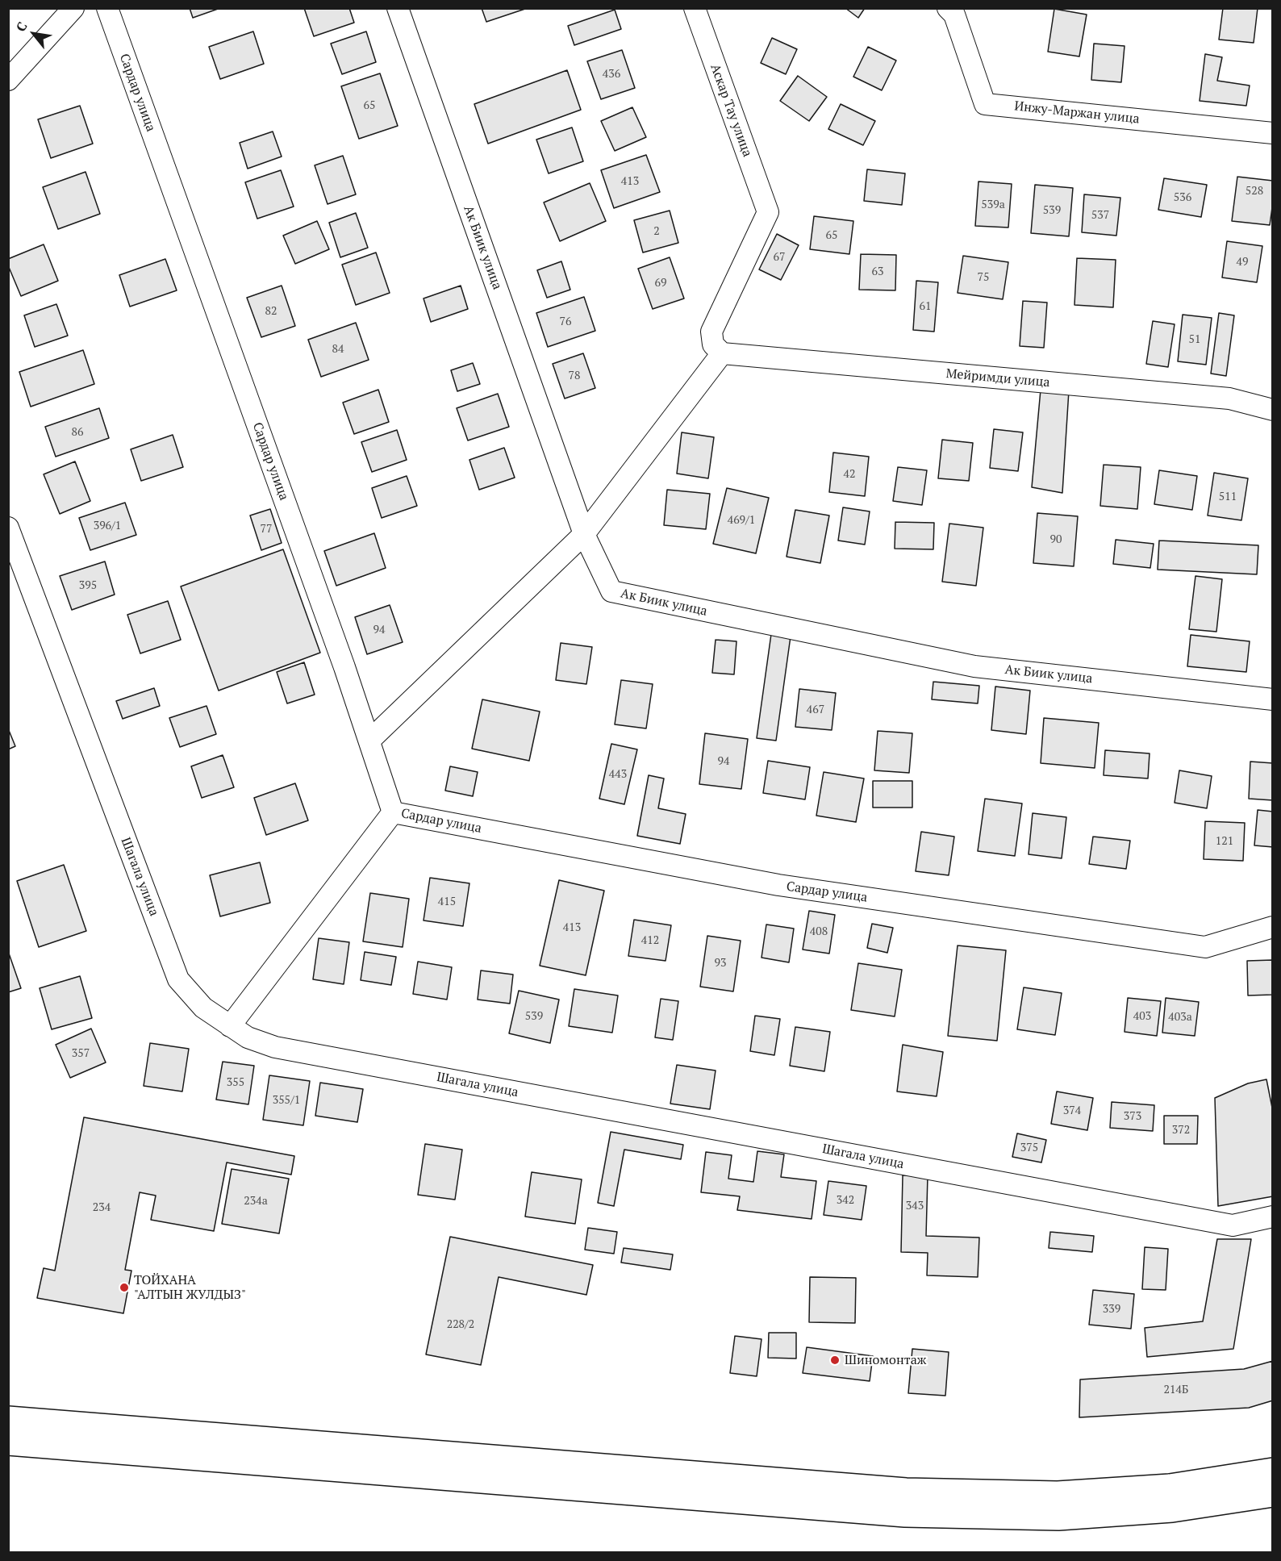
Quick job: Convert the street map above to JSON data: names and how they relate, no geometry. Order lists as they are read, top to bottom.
{
  "streets": {
    "street": [
      "Сардар улица",
      "Аскар Тау улица",
      "Инжу-Маржан улица",
      "Ак Биик улица",
      "Мейримди улица",
      "Шагала улица"
    ]
  },
  "crossings": [
    ["Аскар Тау улица", "Мейримди улица"]
  ],
  "places": ["ТОЙХАНА \"АЛТЫН ЖУЛДЫЗ\"", "Шиномонтаж"],
  "house_numbers": [
    "436",
    "65",
    "413",
    "528",
    "536",
    "539а",
    "539",
    "537",
    "2",
    "65",
    "67",
    "49",
    "63",
    "75",
    "69",
    "61",
    "82",
    "76",
    "51",
    "84",
    "78",
    "86",
    "42",
    "511",
    "469/1",
    "396/1",
    "77",
    "90",
    "395",
    "94",
    "467",
    "94",
    "443",
    "121",
    "415",
    "413",
    "408",
    "412",
    "93",
    "539",
    "403",
    "403а",
    "357",
    "355",
    "355/1",
    "374",
    "373",
    "372",
    "375",
    "342",
    "234а",
    "343",
    "234",
    "339",
    "228/2",
    "214Б"
  ],
  "north": "top left"
}
